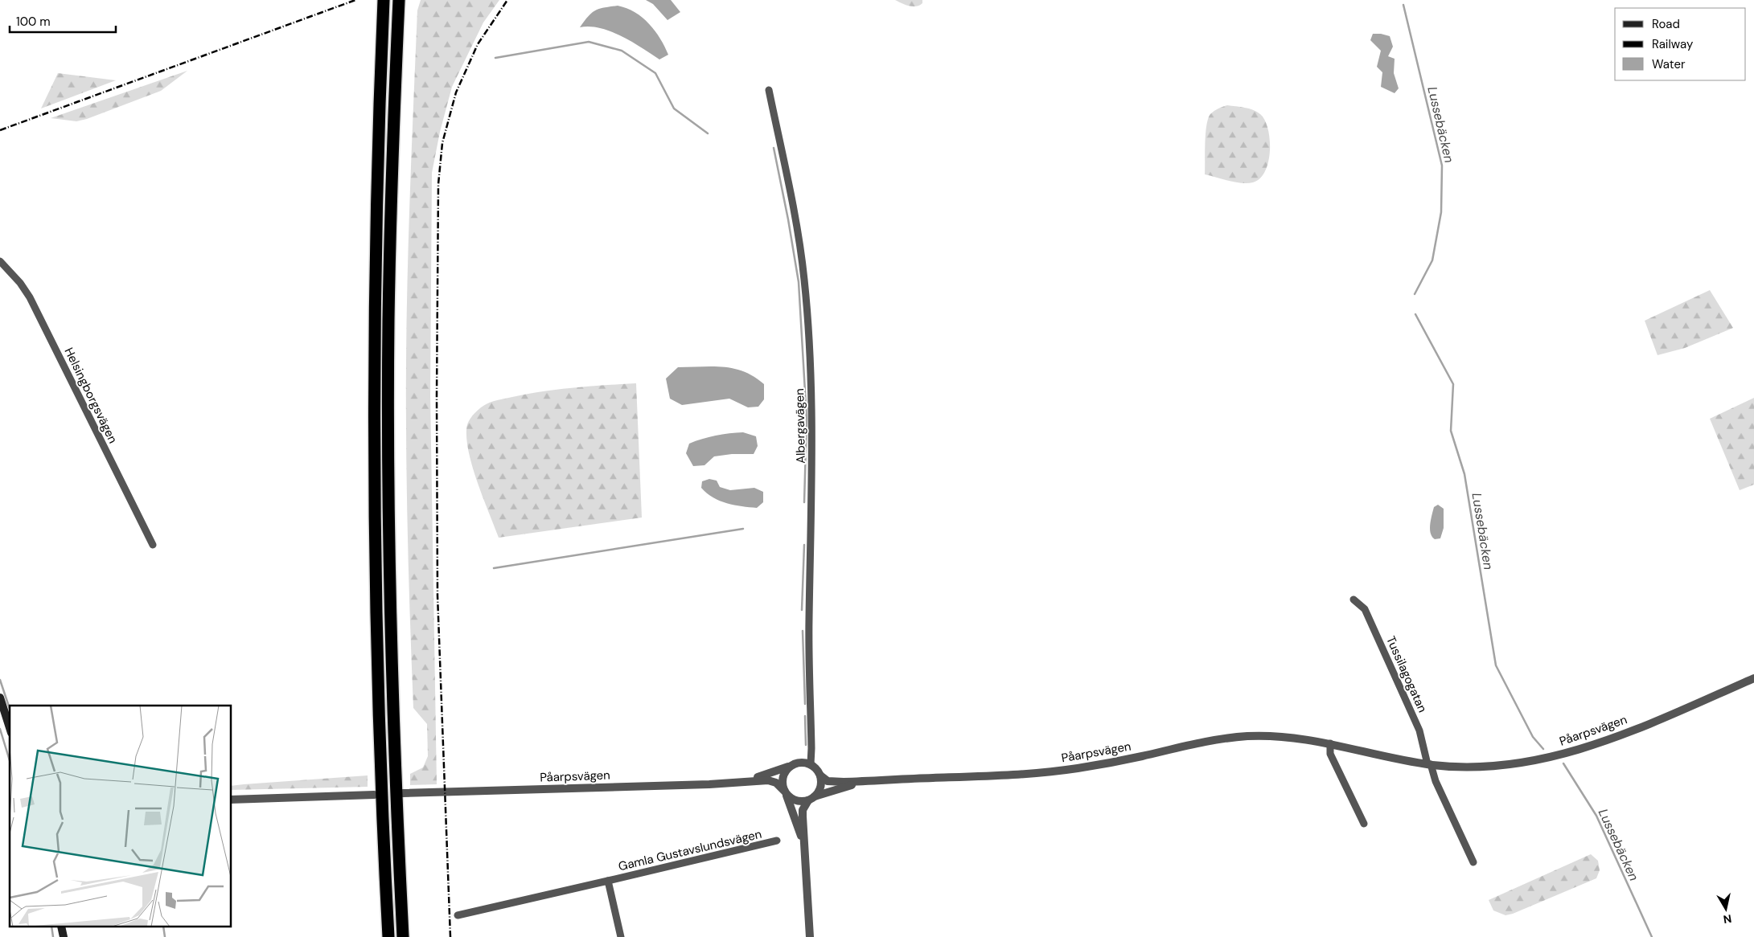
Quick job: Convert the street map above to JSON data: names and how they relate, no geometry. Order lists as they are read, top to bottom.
{
  "streets": {
    "street": [
      "Helsingborgsvägen",
      "Albergavägen",
      "Tussilagogatan",
      "Påarpsvägen",
      "Gamla Gustavslundsvägen"
    ]
  },
  "crossings": [
    ["Albergavägen", "Påarpsvägen"],
    ["Tussilagogatan", "Påarpsvägen"]
  ],
  "water": ["Lussebäcken"],
  "legend": ["Road", "Railway", "Water"],
  "scale_bar": "100 m",
  "north": "bottom"
}
